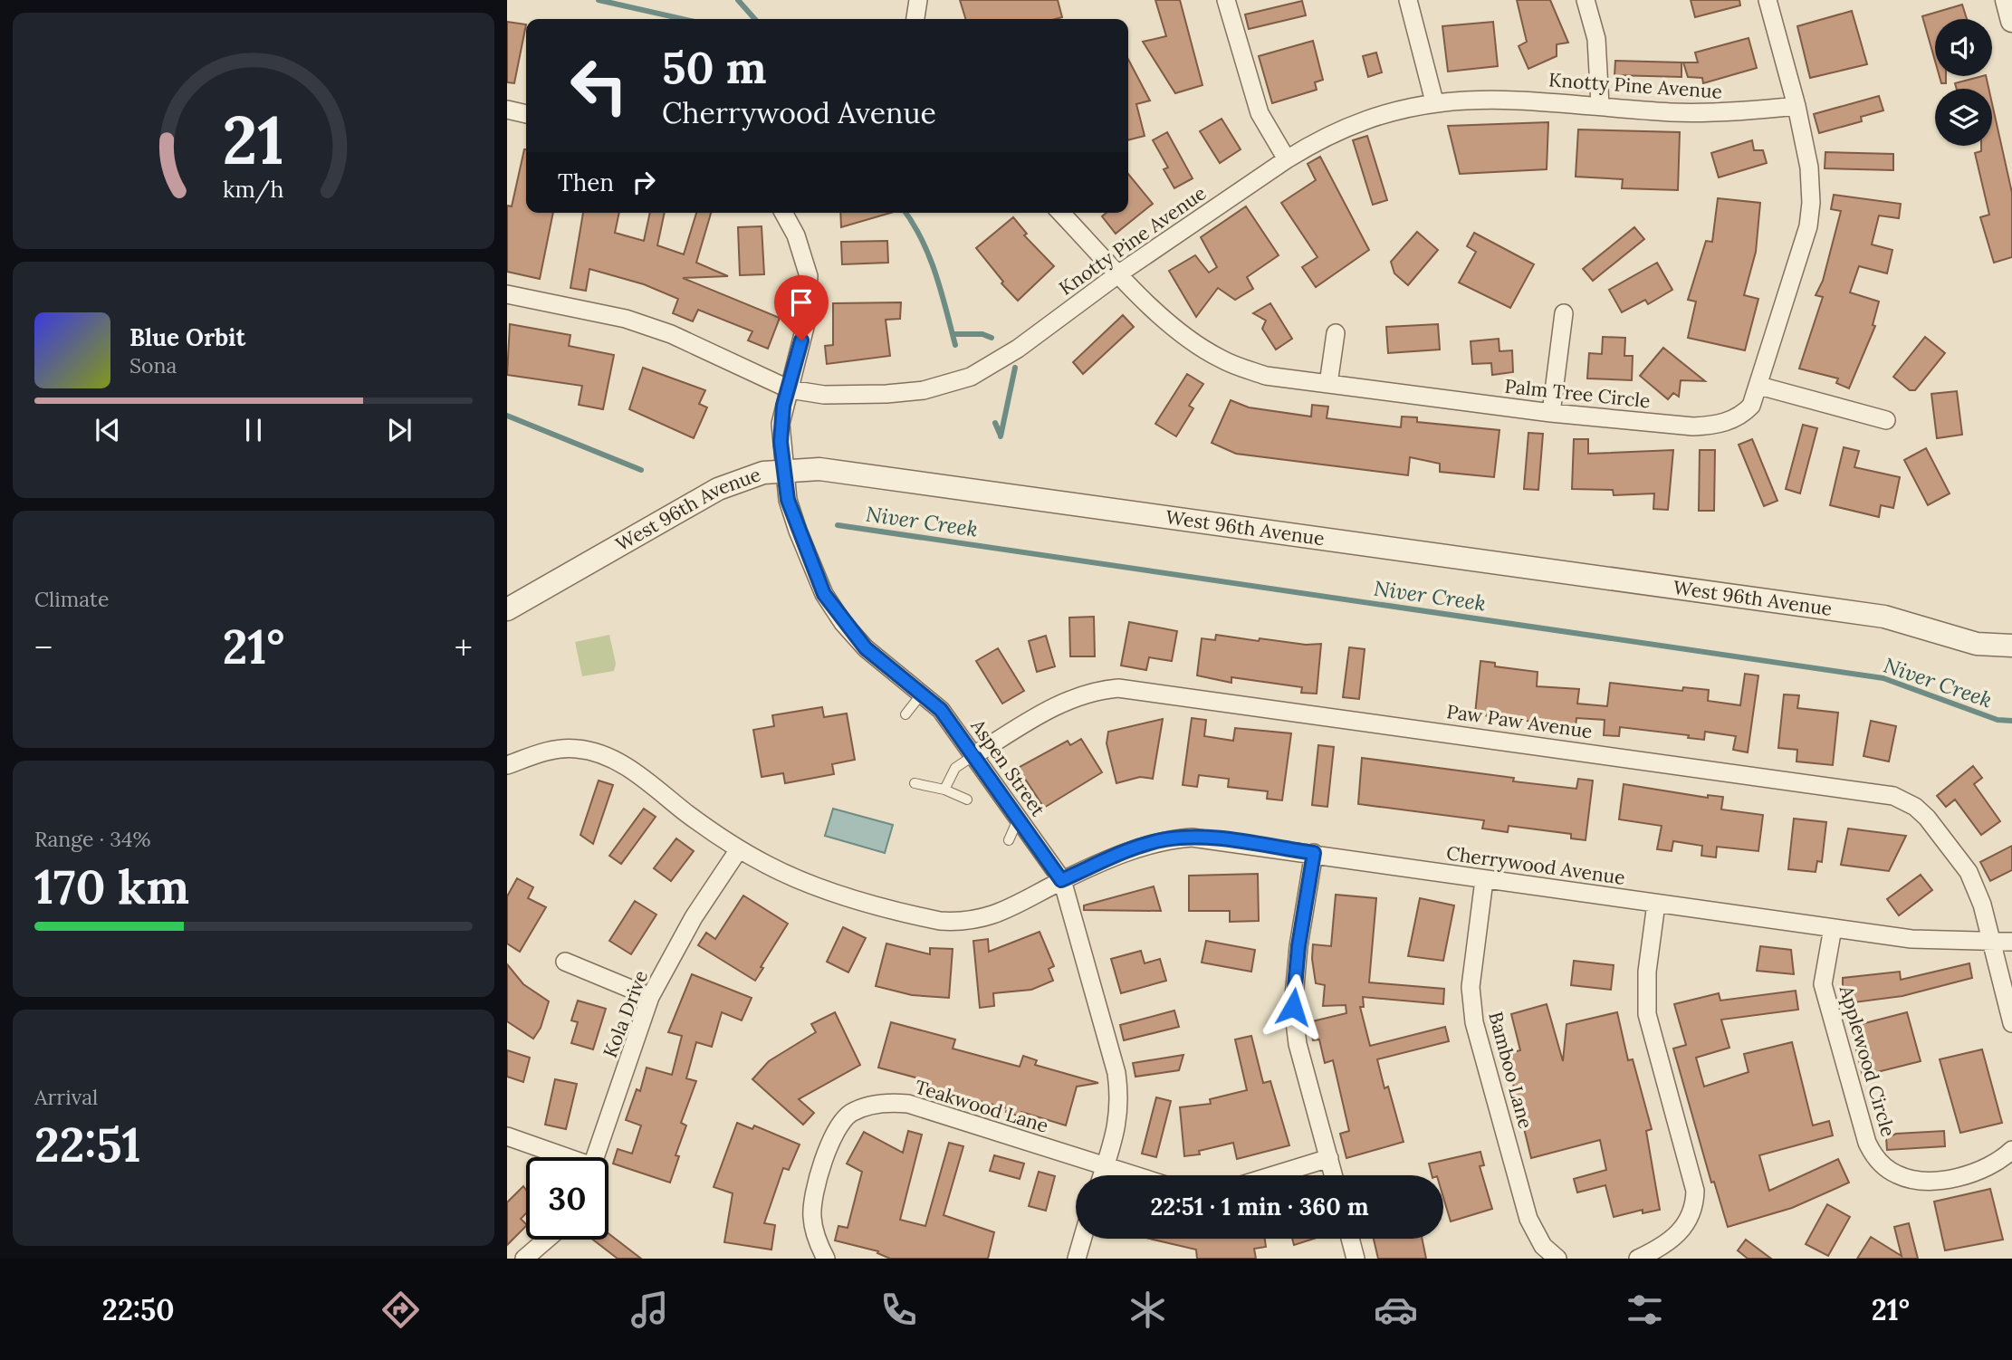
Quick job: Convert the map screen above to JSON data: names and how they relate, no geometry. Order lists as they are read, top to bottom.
{
  "streets": {
    "street": [
      "Knotty Pine Avenue",
      "Palm Tree Circle",
      "West 96th Avenue",
      "Paw Paw Avenue",
      "Aspen Street",
      "Cherrywood Avenue",
      "Kola Drive",
      "Applewood Circle",
      "Bamboo Lane",
      "Teakwood Lane"
    ]
  },
  "crossings": [
    ["Knotty Pine Avenue", "Palm Tree Circle"],
    ["Knotty Pine Avenue", "Aspen Street"],
    ["West 96th Avenue", "Aspen Street"],
    ["Paw Paw Avenue", "Aspen Street"],
    ["Paw Paw Avenue", "Cherrywood Avenue"],
    ["Aspen Street", "Cherrywood Avenue"],
    ["Aspen Street", "Teakwood Lane"],
    ["Cherrywood Avenue", "Kola Drive"],
    ["Cherrywood Avenue", "Applewood Circle"],
    ["Cherrywood Avenue", "Bamboo Lane"]
  ],
  "water": ["Niver Creek"],
  "page": {
    "turn": ["50 m", "Cherrywood Avenue"],
    "then": "Then",
    "song": ["Blue Orbit", "Sona"],
    "tile": [
      "Climate",
      ["Range · 34%", "170 km"],
      ["Arrival", "22:51"]
    ],
    "heat": ["−", "21°", "+"],
    "limit": "30",
    "trip": "22:51 · 1 min · 360 m",
    "tabs": ["22:50", "21°"],
    "gauge": ["21", "km/h"]
  }
}
